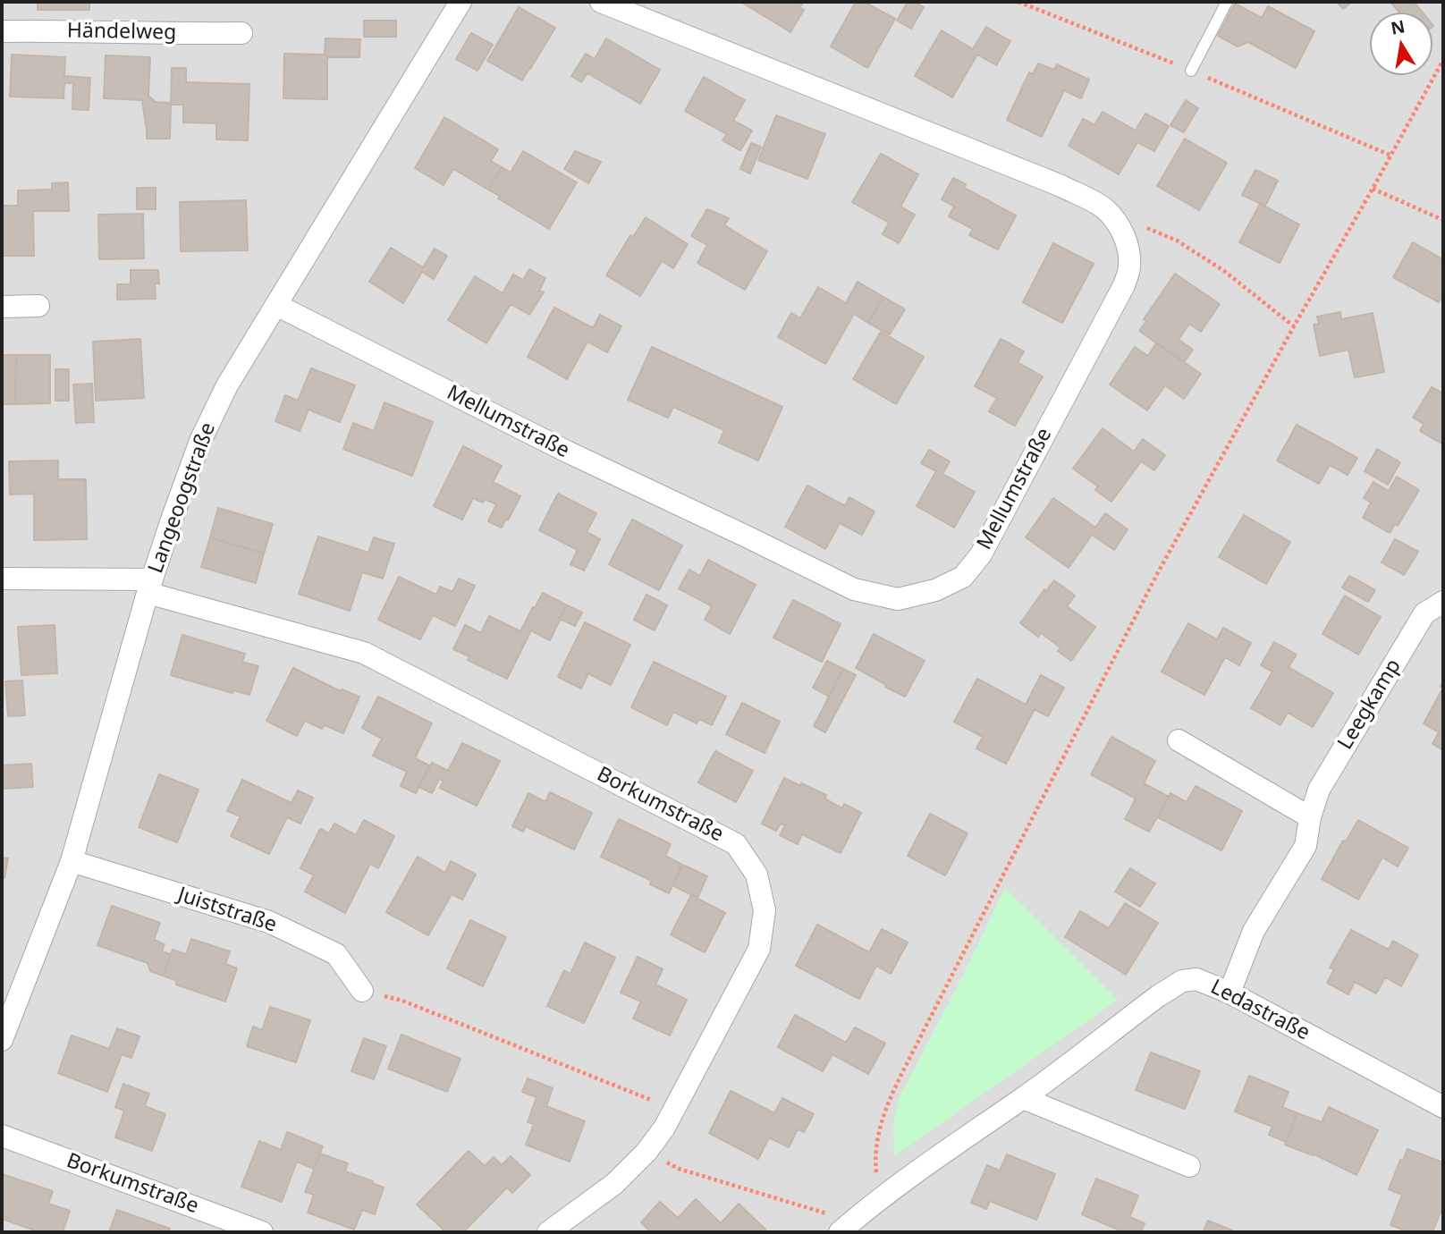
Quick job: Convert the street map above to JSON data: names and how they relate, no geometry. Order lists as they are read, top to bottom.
{
  "streets": {
    "street": [
      "Händelweg",
      "Mellumstraße",
      "Langeoogstraße",
      "Leegkamp",
      "Borkumstraße",
      "Juiststraße",
      "Ledastraße"
    ]
  },
  "crossings": [
    ["Mellumstraße", "Langeoogstraße"],
    ["Langeoogstraße", "Borkumstraße"],
    ["Langeoogstraße", "Juiststraße"],
    ["Leegkamp", "Ledastraße"]
  ],
  "north": "top"
}
